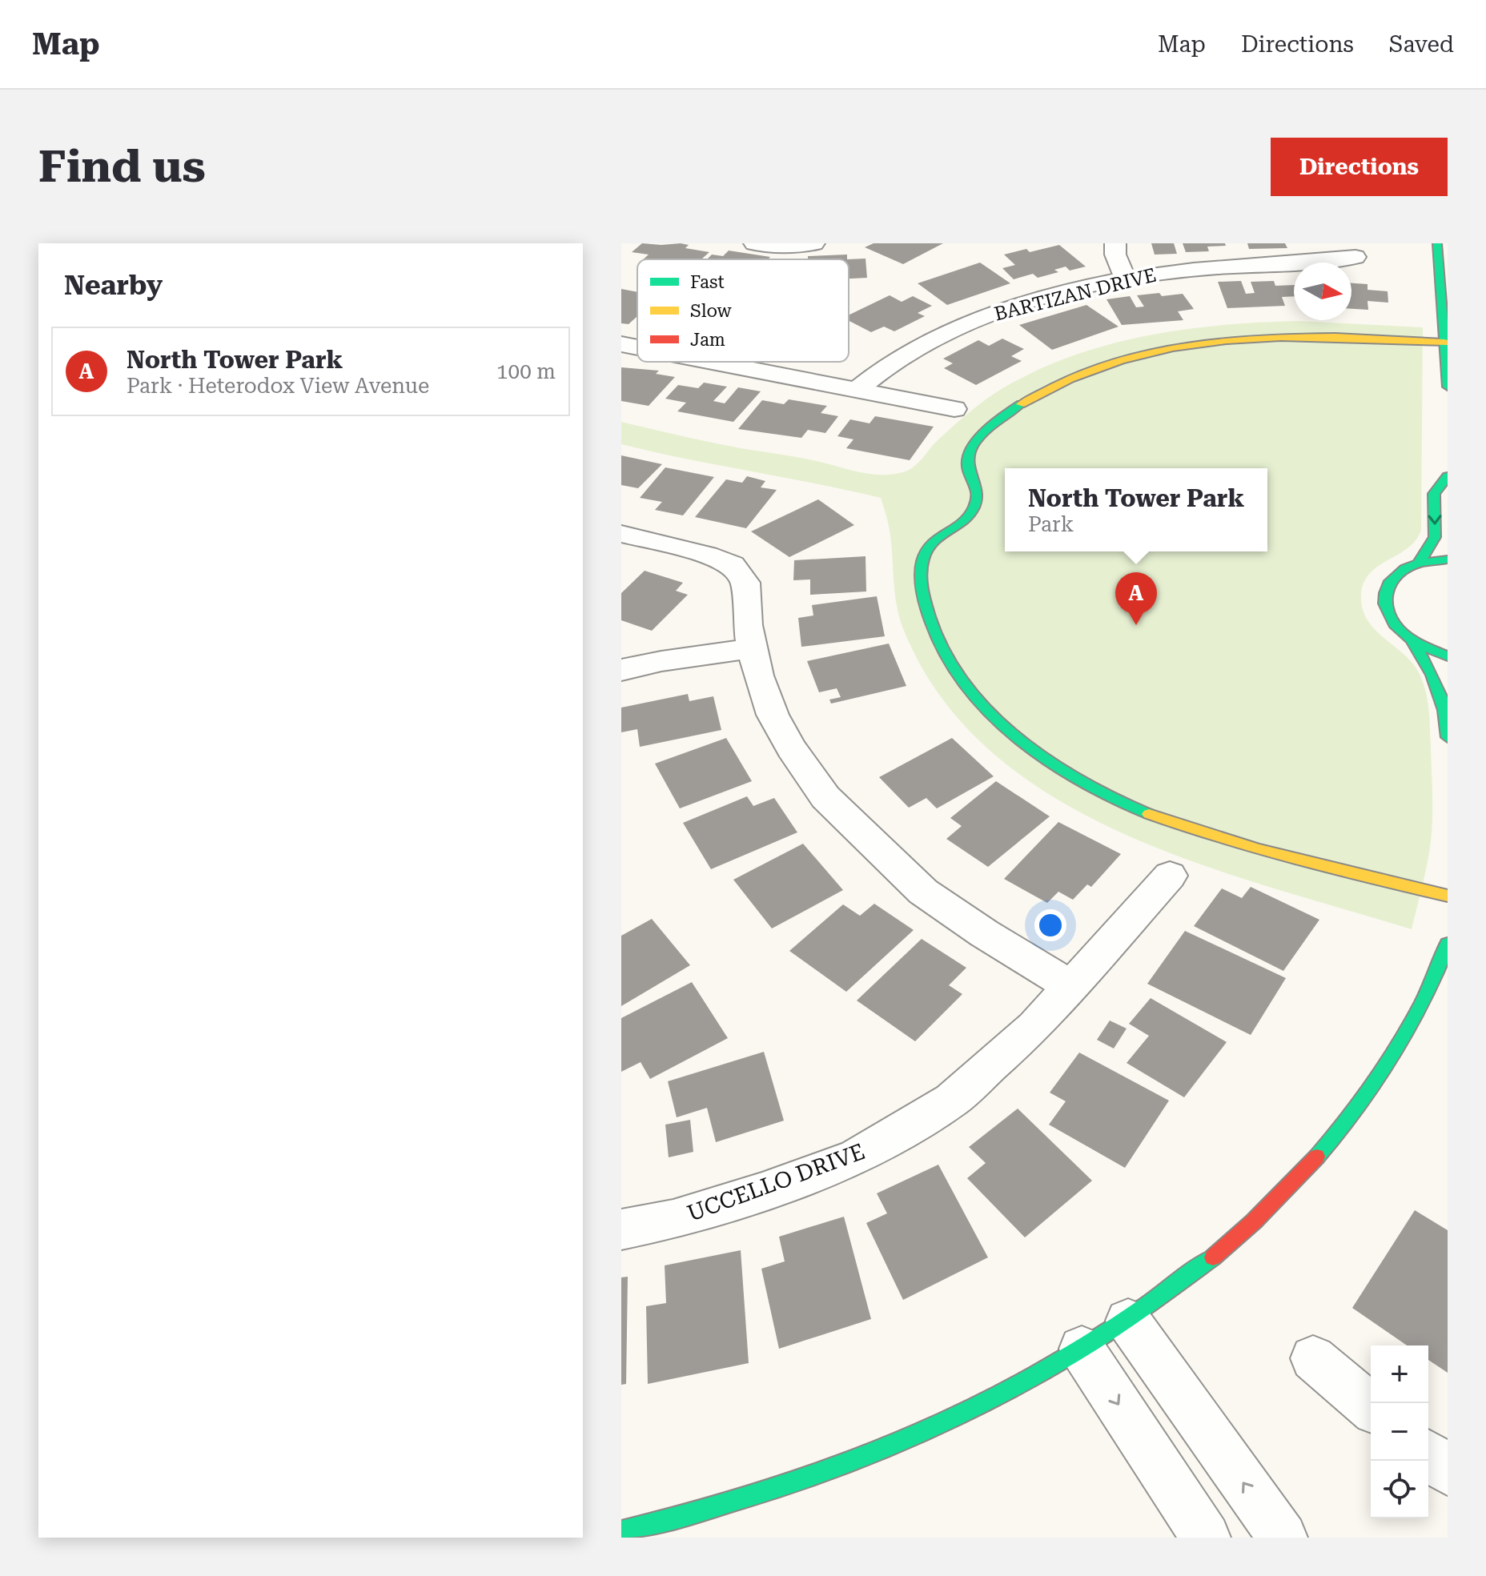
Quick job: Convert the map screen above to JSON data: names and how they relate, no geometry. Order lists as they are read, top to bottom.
{
  "streets": {
    "street": ["BARTIZAN DRIVE", "UCCELLO DRIVE"]
  },
  "legend": ["Fast", "Slow", "Jam"],
  "north": "right",
  "page": {
    "header": "Map",
    "nav": ["Map", "Directions", "Saved"],
    "buttons": "Directions",
    "title": "Find us",
    "heading": "Nearby",
    "list": [
      {
        "mark": "A",
        "name": "North Tower Park",
        "note": "Park · Heterodox View Avenue",
        "value": "100 m"
      }
    ],
    "popup": ["North Tower Park", "Park"],
    "pins": "A",
    "map_buttons": ["+", "−"]
  }
}
